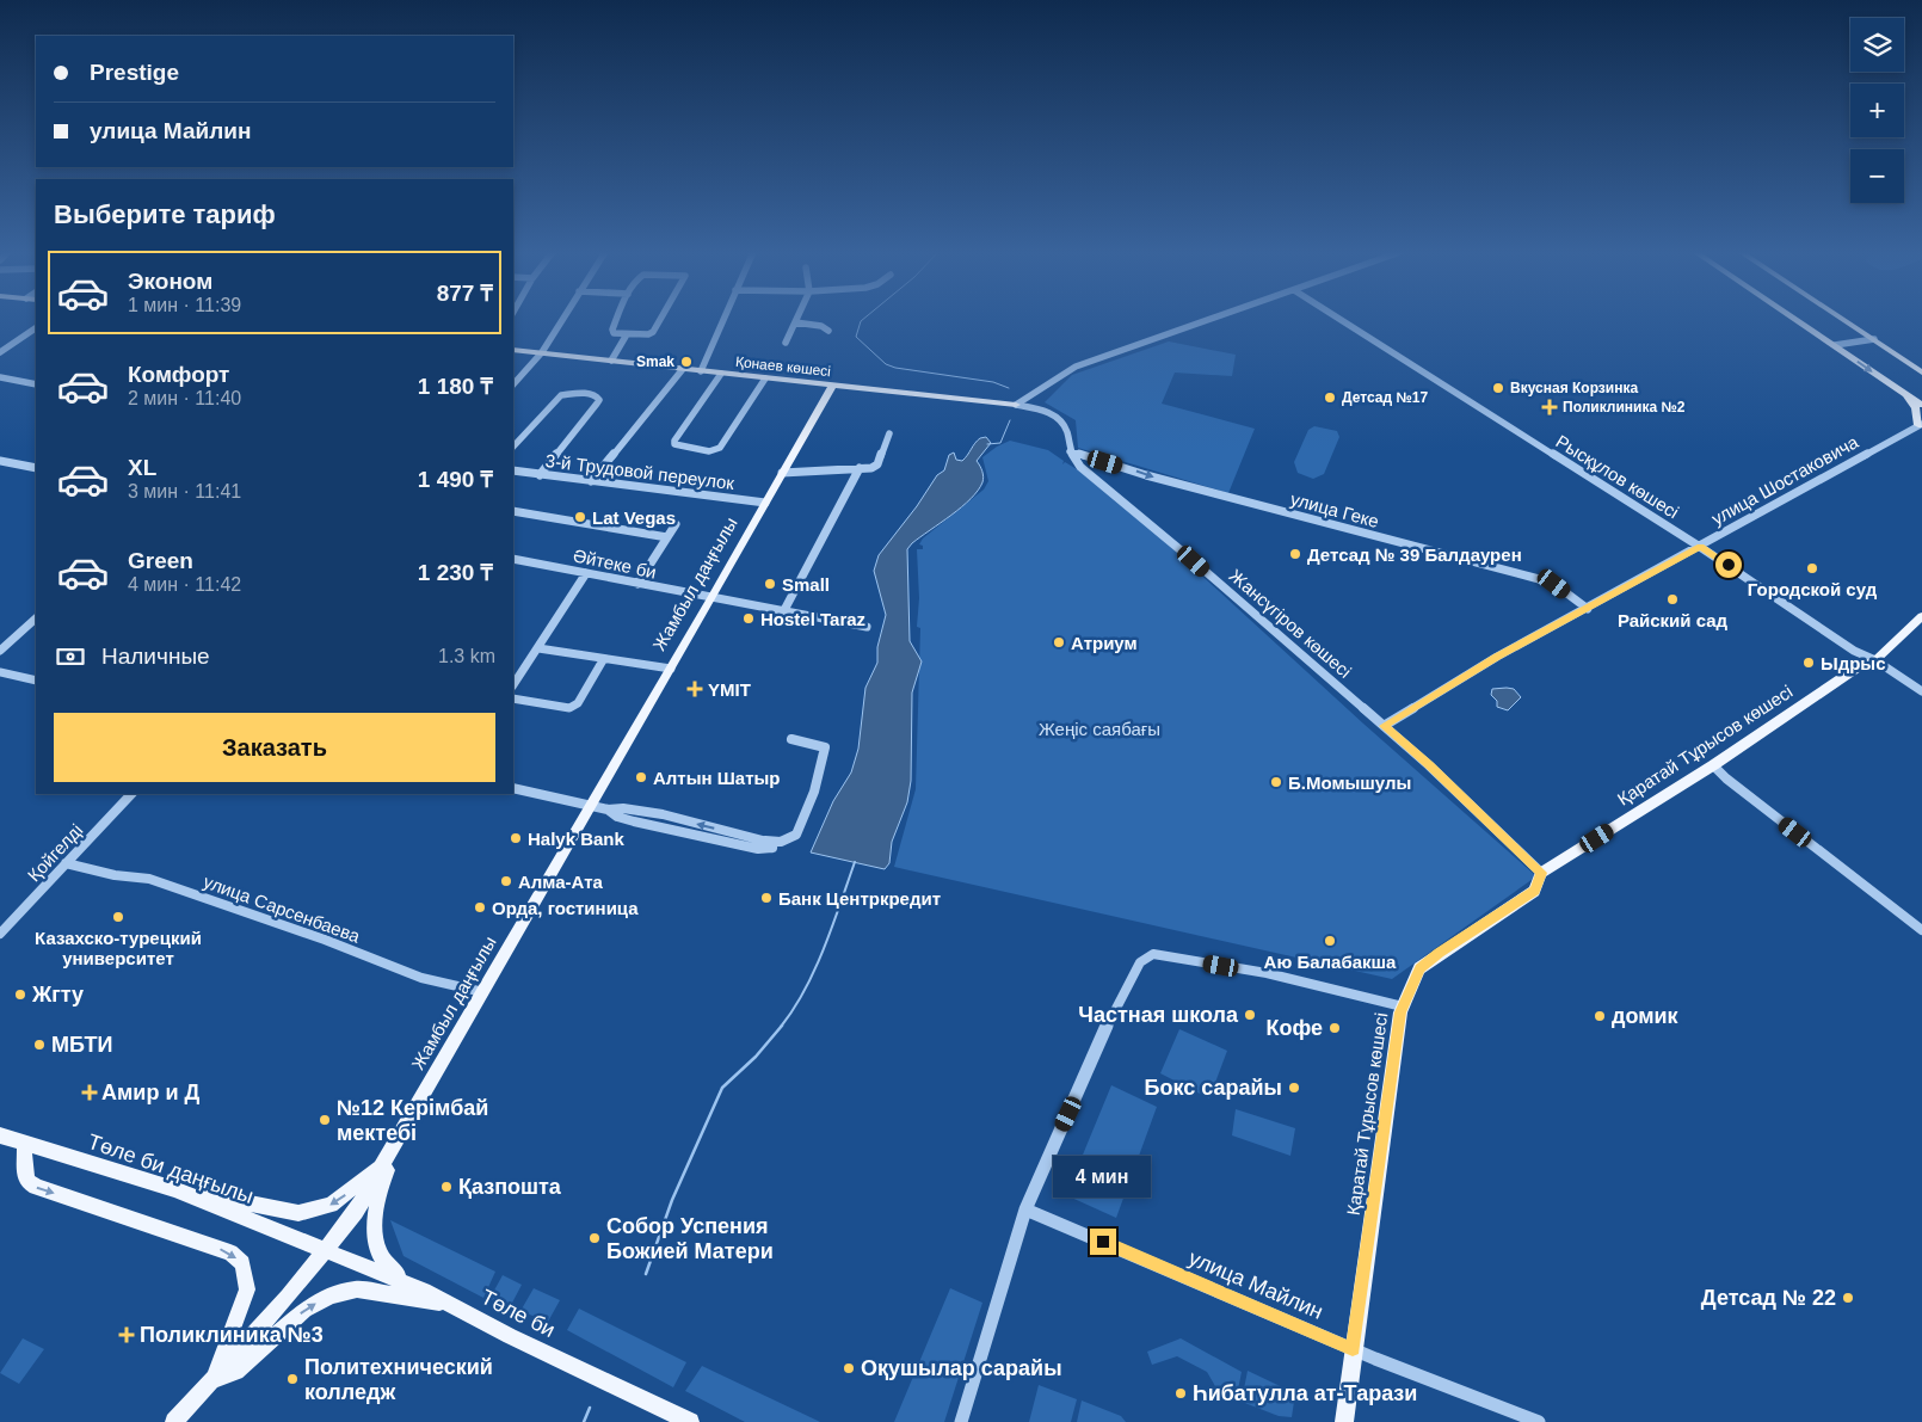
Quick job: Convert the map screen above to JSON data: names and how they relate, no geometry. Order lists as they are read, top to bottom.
{
  "streets": {
    "main road": [
      "Қонаев көшесі",
      "Жамбыл даңғылы",
      "Қаратай Тұрысов көшесі",
      "Төле би даңғылы",
      "Төле би"
    ],
    "street": [
      "3-й Трудовой переулок",
      "Рысқұлов көшесі",
      "улица Шостаковича",
      "улица Геке",
      "Әйтеке би",
      "Жансүгіров көшесі",
      "Қойгелді",
      "улица Сарсенбаева",
      "улица Майлин"
    ]
  },
  "crossings": [
    ["Қонаев көшесі", "Жамбыл даңғылы"],
    ["3-й Трудовой переулок", "Жамбыл даңғылы"],
    ["Рысқұлов көшесі", "улица Шостаковича"],
    ["Рысқұлов көшесі", "Қаратай Тұрысов көшесі"],
    ["улица Шостаковича", "улица Геке"],
    ["улица Шостаковича", "Жансүгіров көшесі"],
    ["улица Геке", "Жансүгіров көшесі"],
    ["Әйтеке би", "Жамбыл даңғылы"],
    ["Жамбыл даңғылы", "улица Сарсенбаева"],
    ["Жамбыл даңғылы", "Төле би даңғылы"],
    ["Жамбыл даңғылы", "Төле би"],
    ["Жансүгіров көшесі", "Қаратай Тұрысов көшесі"],
    ["Қаратай Тұрысов көшесі", "улица Майлин"],
    ["Қойгелді", "улица Сарсенбаева"],
    ["Төле би даңғылы", "Төле би"]
  ],
  "one_way": ["улица Геке"],
  "parks": ["Жеңіс саябағы"],
  "places": {
    "other": [
      "Smak",
      "Вкусная Корзинка",
      "Детсад №17",
      "Lat Vegas",
      "Детсад № 39 Балдаурен",
      "Городской суд",
      "Small",
      "Райский сад",
      "Hostel Taraz",
      "Атриум",
      "Ыдрыс",
      "Алтын Шатыр",
      "Б.Момышулы",
      "Halyk Bank",
      "Алма-Ата",
      "Банк Центркредит",
      "Орда, гостиница",
      "Казахско-турецкий университет",
      "Аю Балабакша",
      "Жгту",
      "Частная школа",
      "домик",
      "Кофе",
      "МБТИ",
      "Бокс сарайы",
      "№12 Керімбай мектебі",
      "Қазпошта",
      "Собор Успения Божией Матери",
      "Детсад № 22",
      "Оқушылар сарайы",
      "Политехнический колледж",
      "Һибатулла ат-Тарази"
    ],
    "health": [
      "Поликлиника №2",
      "YMIT",
      "Амир и Д",
      "Поликлиника №3"
    ]
  },
  "page": {
    "map_buttons": ["+", "−"],
    "banner": ["Prestige", "улица Майлин"],
    "heading": "Выберите тариф",
    "list": [
      {
        "name": "Эконом",
        "note": "1 мин · 11:39",
        "value": "877 ₸"
      },
      {
        "name": "Комфорт",
        "note": "2 мин · 11:40",
        "value": "1 180 ₸"
      },
      {
        "name": "XL",
        "note": "3 мин · 11:41",
        "value": "1 490 ₸"
      },
      {
        "name": "Green",
        "note": "4 мин · 11:42",
        "value": "1 230 ₸"
      }
    ],
    "pay": ["Наличные", "1.3 km"],
    "buttons": "Заказать",
    "bubble": "4 мин"
  }
}
